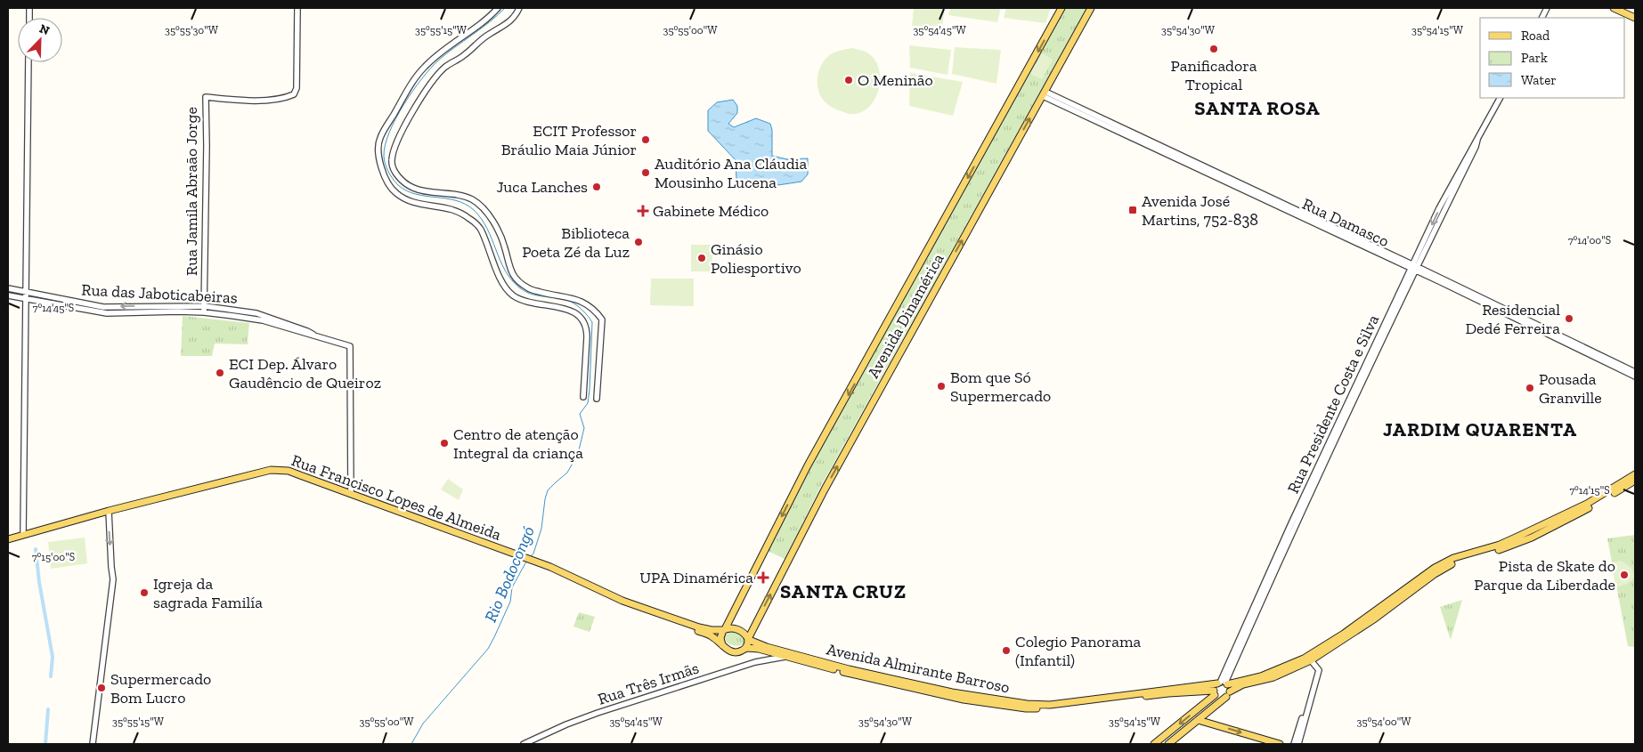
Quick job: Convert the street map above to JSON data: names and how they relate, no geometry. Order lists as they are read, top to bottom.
{
  "streets": {
    "main road": ["Avenida Dinamérica", "Rua Francisco Lopes de Almeida", "Avenida Almirante Barroso"],
    "street": [
      "Rua Jamila Abraão Jorge",
      "Rua Damasco",
      "Rua das Jaboticabeiras",
      "Rua Presidente Costa e Silva",
      "Rua Três Irmãs"
    ]
  },
  "crossings": [
    ["Rua Jamila Abraão Jorge", "Rua das Jaboticabeiras"],
    ["Rua Damasco", "Avenida Dinamérica"],
    ["Rua Damasco", "Rua Presidente Costa e Silva"],
    ["Rua das Jaboticabeiras", "Rua Francisco Lopes de Almeida"],
    ["Avenida Dinamérica", "Rua Francisco Lopes de Almeida"],
    ["Avenida Dinamérica", "Avenida Almirante Barroso"],
    ["Rua Presidente Costa e Silva", "Avenida Almirante Barroso"],
    ["Rua Francisco Lopes de Almeida", "Avenida Almirante Barroso"],
    ["Avenida Almirante Barroso", "Rua Três Irmãs"]
  ],
  "districts": ["SANTA ROSA", "JARDIM QUARENTA", "SANTA CRUZ"],
  "water": ["Rio Bodocongó"],
  "places": {
    "other": [
      "Panificadora Tropical",
      "O Meninão",
      "ECIT Professor Bráulio Maia Júnior",
      "Auditório Ana Cláudia Mousinho Lucena",
      "Juca Lanches",
      "Biblioteca Poeta Zé da Luz",
      "Ginásio Poliesportivo",
      "Residencial Dedé Ferreira",
      "ECI Dep. Álvaro Gaudêncio de Queiroz",
      "Bom que Só Supermercado",
      "Pousada Granville",
      "Centro de atenção Integral da criança",
      "Pista de Skate do Parque da Liberdade",
      "Igreja da sagrada Familía",
      "Colegio Panorama (Infantil)",
      "Supermercado Bom Lucro"
    ],
    "transit": ["Avenida José Martins, 752-838"],
    "health": ["Gabinete Médico", "UPA Dinamérica"]
  },
  "legend": ["Road", "Park", "Water"],
  "north": "top right",
  "coordinates": [
    "35°55'30\"W",
    "35°55'15\"W",
    "35°55'00\"W",
    "35°54'45\"W",
    "35°54'30\"W",
    "35°54'15\"W",
    "7°14'00\"S",
    "7°14'45\"S",
    "7°14'15\"S",
    "7°15'00\"S",
    "35°54'00\"W"
  ]
}
